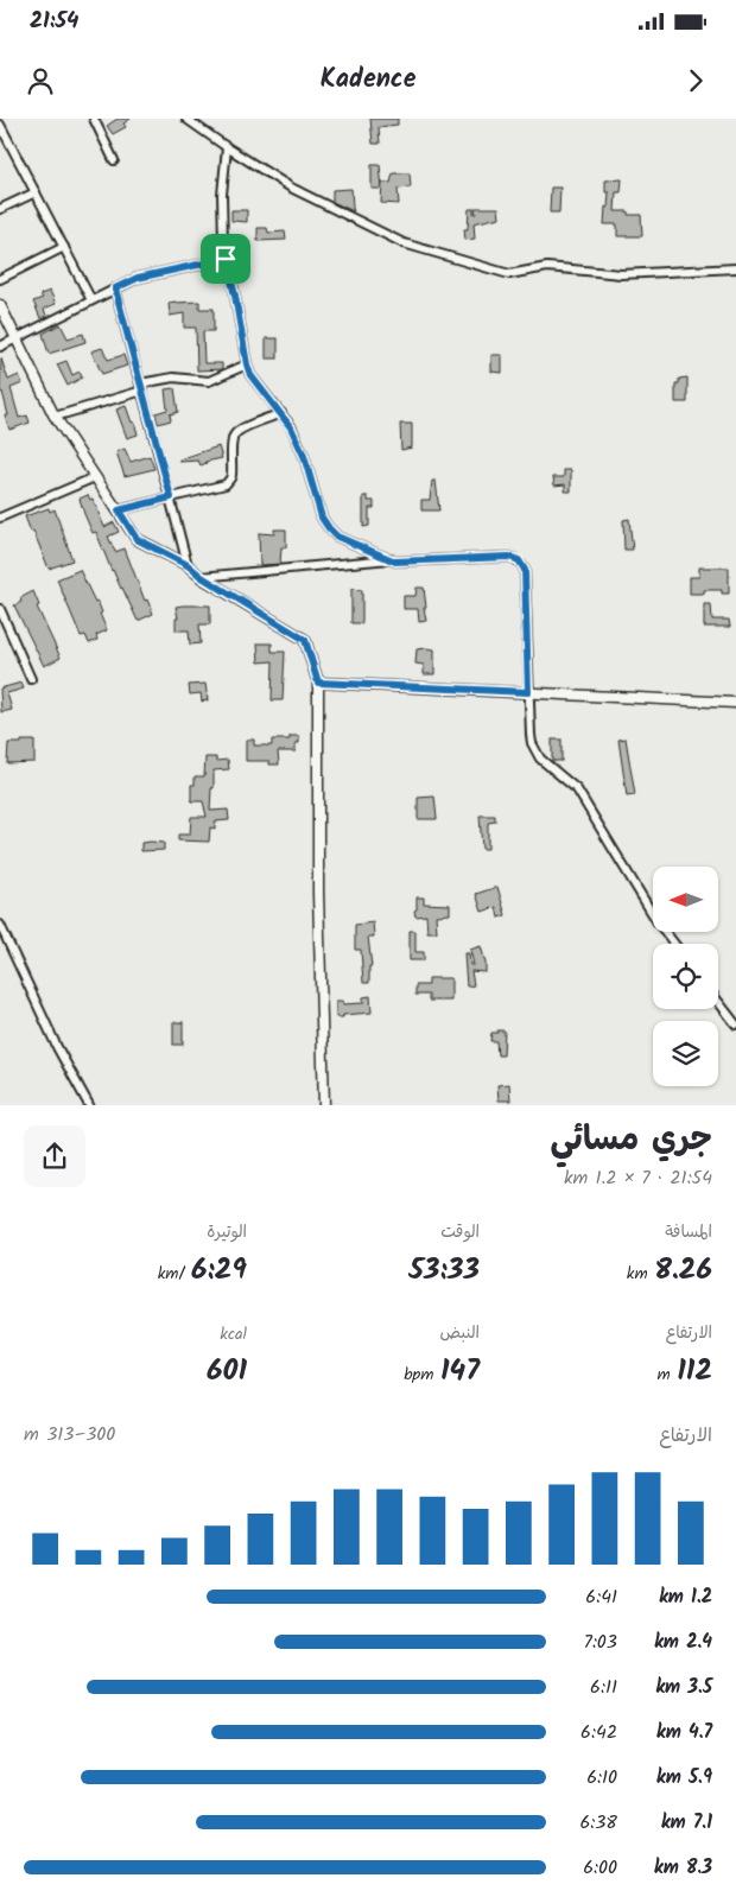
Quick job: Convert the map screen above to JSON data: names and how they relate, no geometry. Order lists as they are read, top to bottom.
{
  "north": "left",
  "page": {
    "status": "21:54",
    "header": "Kadence",
    "heading": ["جري مسائي", "21:54 · 7 × 1.2 km"],
    "stats": [
      ["المسافة", "8.26 km"],
      ["الوقت", "53:33"],
      ["الوتيرة", "6:29 /km"],
      ["الارتفاع", "112 m"],
      ["النبض", "147 bpm"],
      ["kcal", "601"]
    ],
    "chart": ["الارتفاع", "300–313 m"],
    "list": [
      {
        "name": "1.2 km",
        "note": "6:41"
      },
      {
        "name": "2.4 km",
        "note": "7:03"
      },
      {
        "name": "3.5 km",
        "note": "6:11"
      },
      {
        "name": "4.7 km",
        "note": "6:42"
      },
      {
        "name": "5.9 km",
        "note": "6:10"
      },
      {
        "name": "7.1 km",
        "note": "6:38"
      },
      {
        "name": "8.3 km",
        "note": "6:00"
      }
    ]
  }
}
